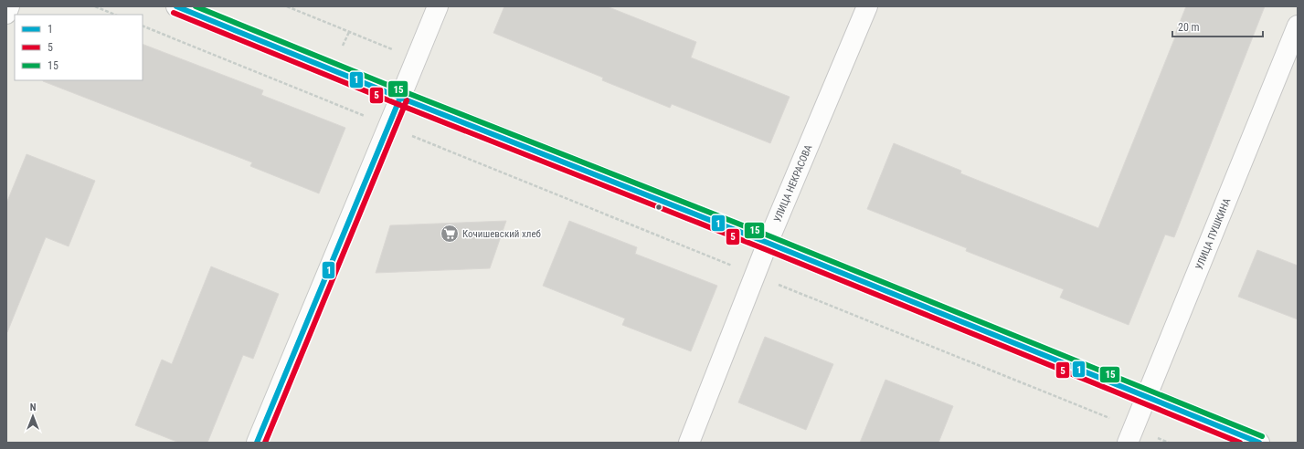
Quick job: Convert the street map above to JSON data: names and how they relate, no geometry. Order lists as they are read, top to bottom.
{
  "streets": {
    "main road": ["УЛИЦА НЕКРАСОВА", "УЛИЦА ПУШКИНА"]
  },
  "places": {
    "supermarket": ["Кочишевский хлеб"]
  },
  "lines": ["transit line 1", "transit line 15", "transit line 5"],
  "legend": ["1", "5", "15"],
  "scale_bar": "20 m",
  "north": "top"
}
